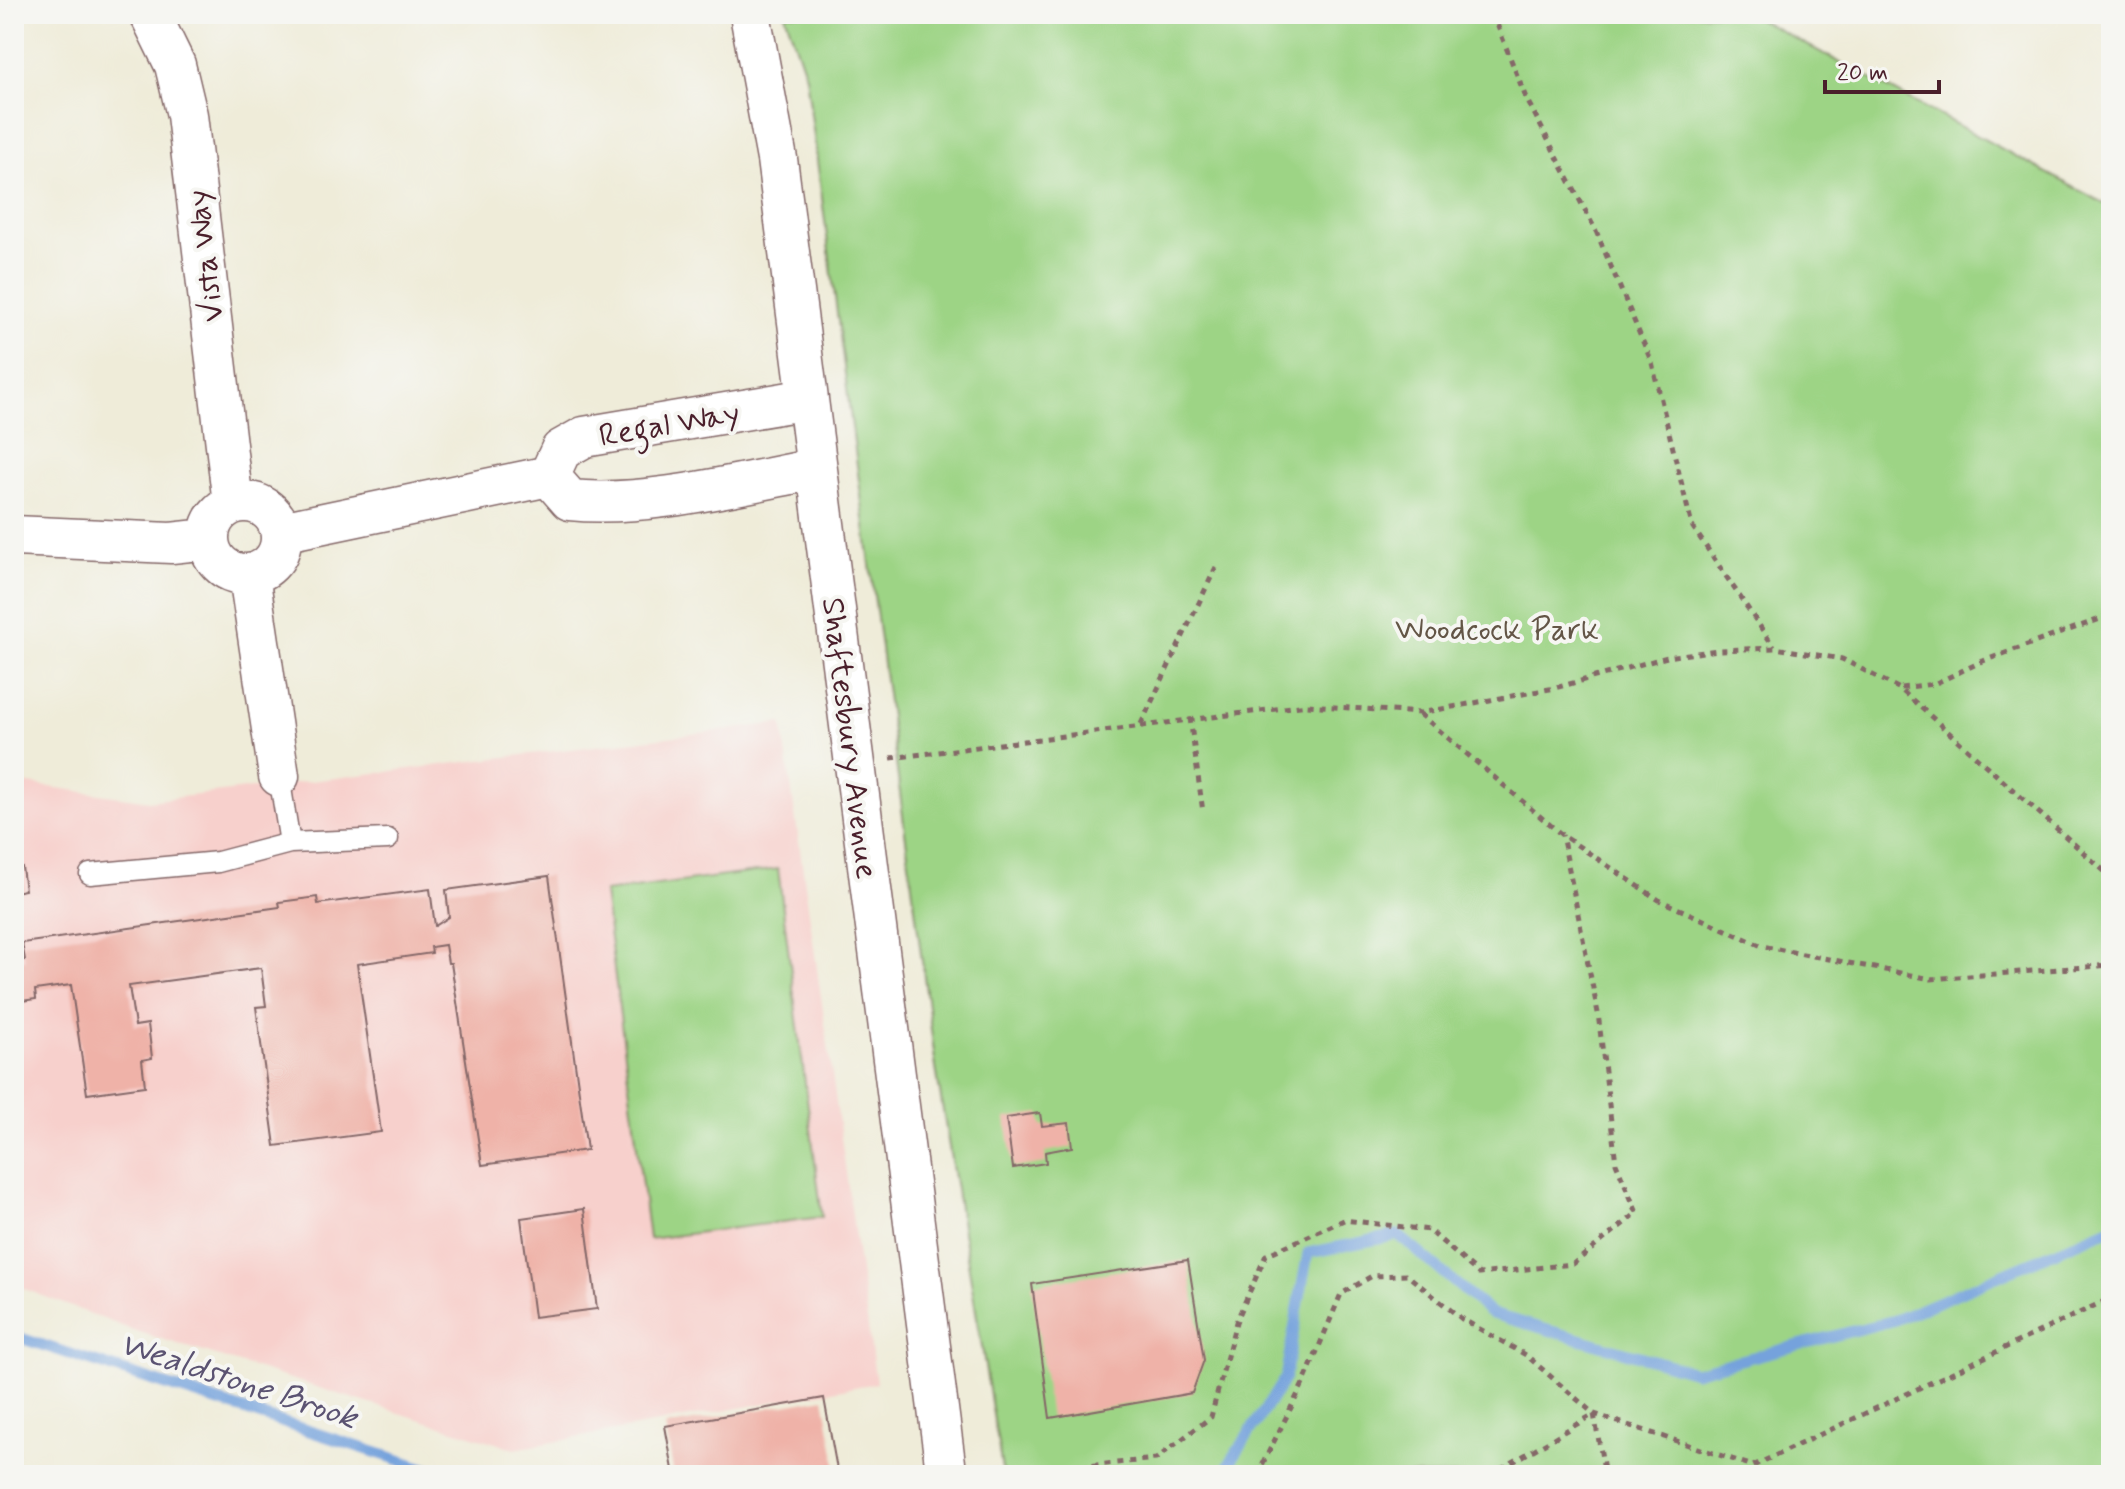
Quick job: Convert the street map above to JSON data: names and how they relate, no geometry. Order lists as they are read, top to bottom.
{
  "streets": {
    "street": ["Vista Way", "Regal Way", "Shaftesbury Avenue"]
  },
  "crossings": [
    ["Regal Way", "Shaftesbury Avenue"]
  ],
  "water": ["Wealdstone Brook"],
  "parks": ["Woodcock Park"],
  "scale_bar": "20 m"
}
